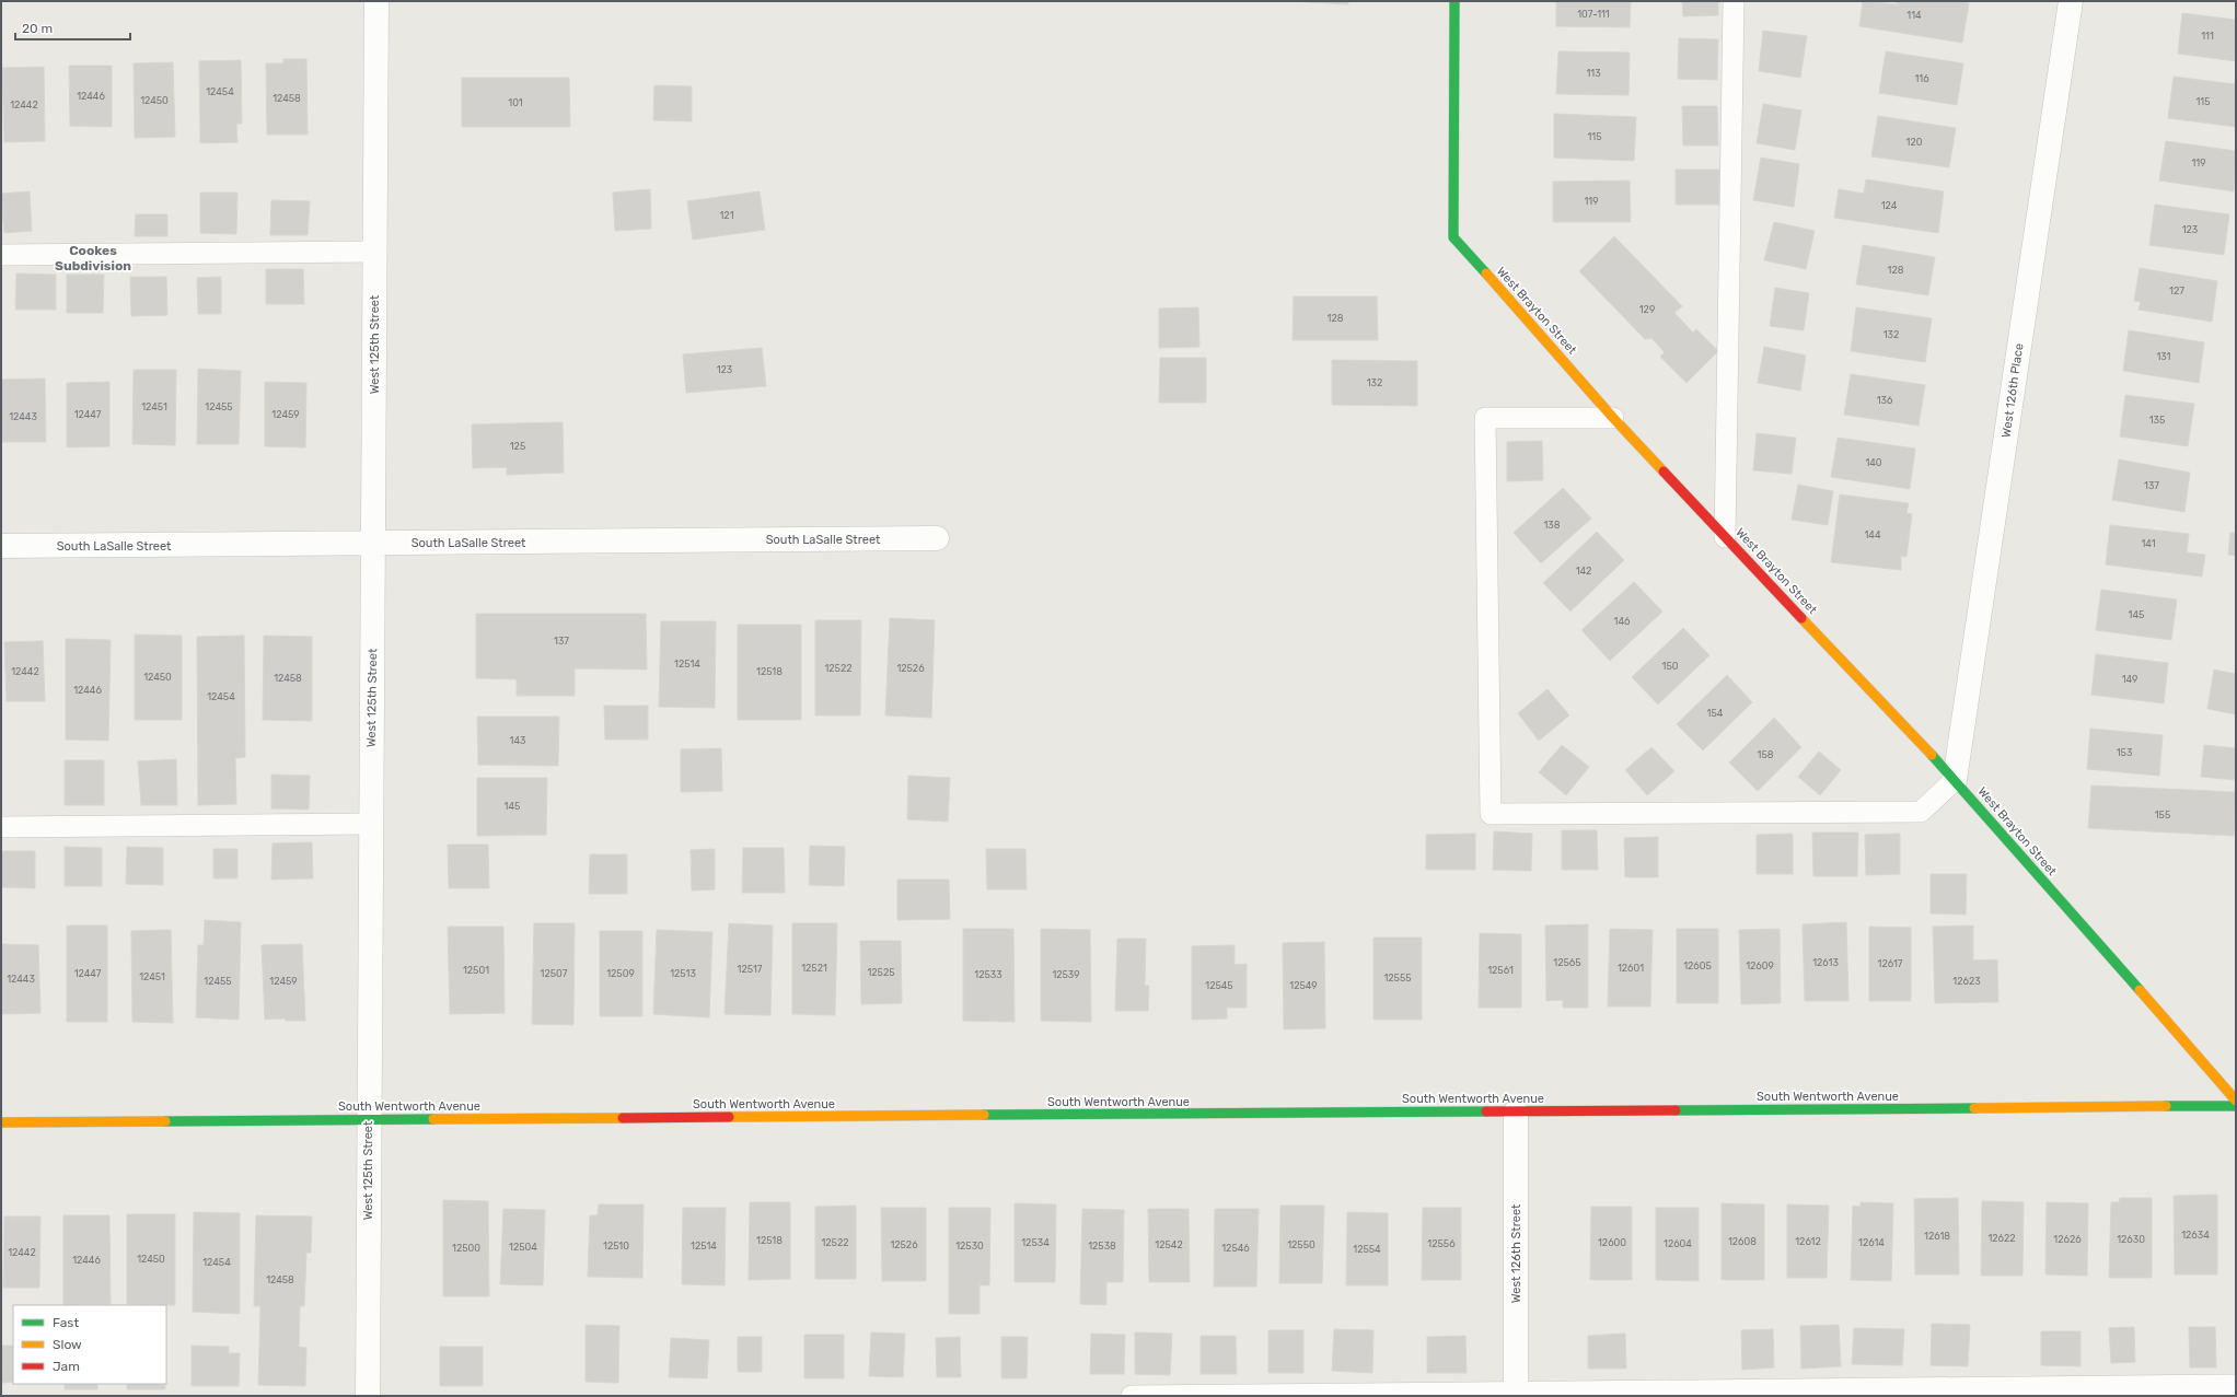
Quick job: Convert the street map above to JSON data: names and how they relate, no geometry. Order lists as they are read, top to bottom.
{
  "streets": {
    "street": [
      "West Brayton Street",
      "West 125th Street",
      "West 126th Place",
      "South LaSalle Street",
      "South Wentworth Avenue",
      "West 126th Street"
    ]
  },
  "crossings": [
    ["West Brayton Street", "West 126th Place"],
    ["West 125th Street", "South LaSalle Street"],
    ["West 125th Street", "South Wentworth Avenue"],
    ["South Wentworth Avenue", "West 126th Street"]
  ],
  "districts": ["Cookes Subdivision"],
  "house_numbers": [
    "107-111",
    "114",
    "111",
    "113",
    "116",
    "12454",
    "12446",
    "12458",
    "12450",
    "115",
    "101",
    "12442",
    "115",
    "120",
    "119",
    "119",
    "124",
    "121",
    "123",
    "128",
    "127",
    "129",
    "128",
    "132",
    "131",
    "123",
    "132",
    "136",
    "12451",
    "12455",
    "12447",
    "12459",
    "12443",
    "135",
    "125",
    "140",
    "137",
    "138",
    "144",
    "141",
    "142",
    "145",
    "146",
    "137",
    "12514",
    "150",
    "12522",
    "12526",
    "12442",
    "12518",
    "12450",
    "12458",
    "149",
    "12446",
    "12454",
    "154",
    "143",
    "153",
    "158",
    "145",
    "155",
    "12565",
    "12613",
    "12617",
    "12605",
    "12609",
    "12521",
    "12601",
    "12517",
    "12501",
    "12561",
    "12525",
    "12447",
    "12507",
    "12509",
    "12513",
    "12533",
    "12539",
    "12451",
    "12555",
    "12443",
    "12455",
    "12459",
    "12623",
    "12545",
    "12549",
    "12634",
    "12618",
    "12622",
    "12626",
    "12630",
    "12518",
    "12608",
    "12612",
    "12522",
    "12534",
    "12600",
    "12614",
    "12556",
    "12604",
    "12526",
    "12542",
    "12550",
    "12510",
    "12514",
    "12530",
    "12538",
    "12504",
    "12500",
    "12546",
    "12554",
    "12442",
    "12450",
    "12446",
    "12454",
    "12458"
  ],
  "legend": ["Fast", "Slow", "Jam"],
  "scale_bar": "20 m"
}
